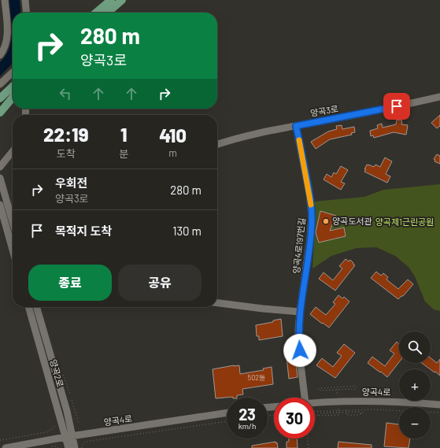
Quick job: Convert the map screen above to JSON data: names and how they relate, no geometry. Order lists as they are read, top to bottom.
{
  "streets": {
    "street": [
      "양곡3로",
      "양곡4로197번길",
      "양곡2로",
      "양곡4로"
    ]
  },
  "crossings": [
    ["양곡3로", "양곡4로197번길"],
    ["양곡2로", "양곡4로"]
  ],
  "parks": ["양곡제1근린공원"],
  "places": ["양곡도서관"],
  "house_numbers": ["502동"],
  "page": {
    "turn": ["280 m", "양곡3로"],
    "eta": [
      "22:19",
      "도착",
      "1",
      "분",
      "410",
      "m"
    ],
    "list": [
      {
        "name": "우회전",
        "note": "양곡3로",
        "value": "280 m"
      },
      {
        "name": "목적지 도착",
        "value": "130 m"
      }
    ],
    "buttons": ["종료", "공유"],
    "map_buttons": ["+", "−"],
    "speed": "23 km/h",
    "limit": "30"
  }
}
